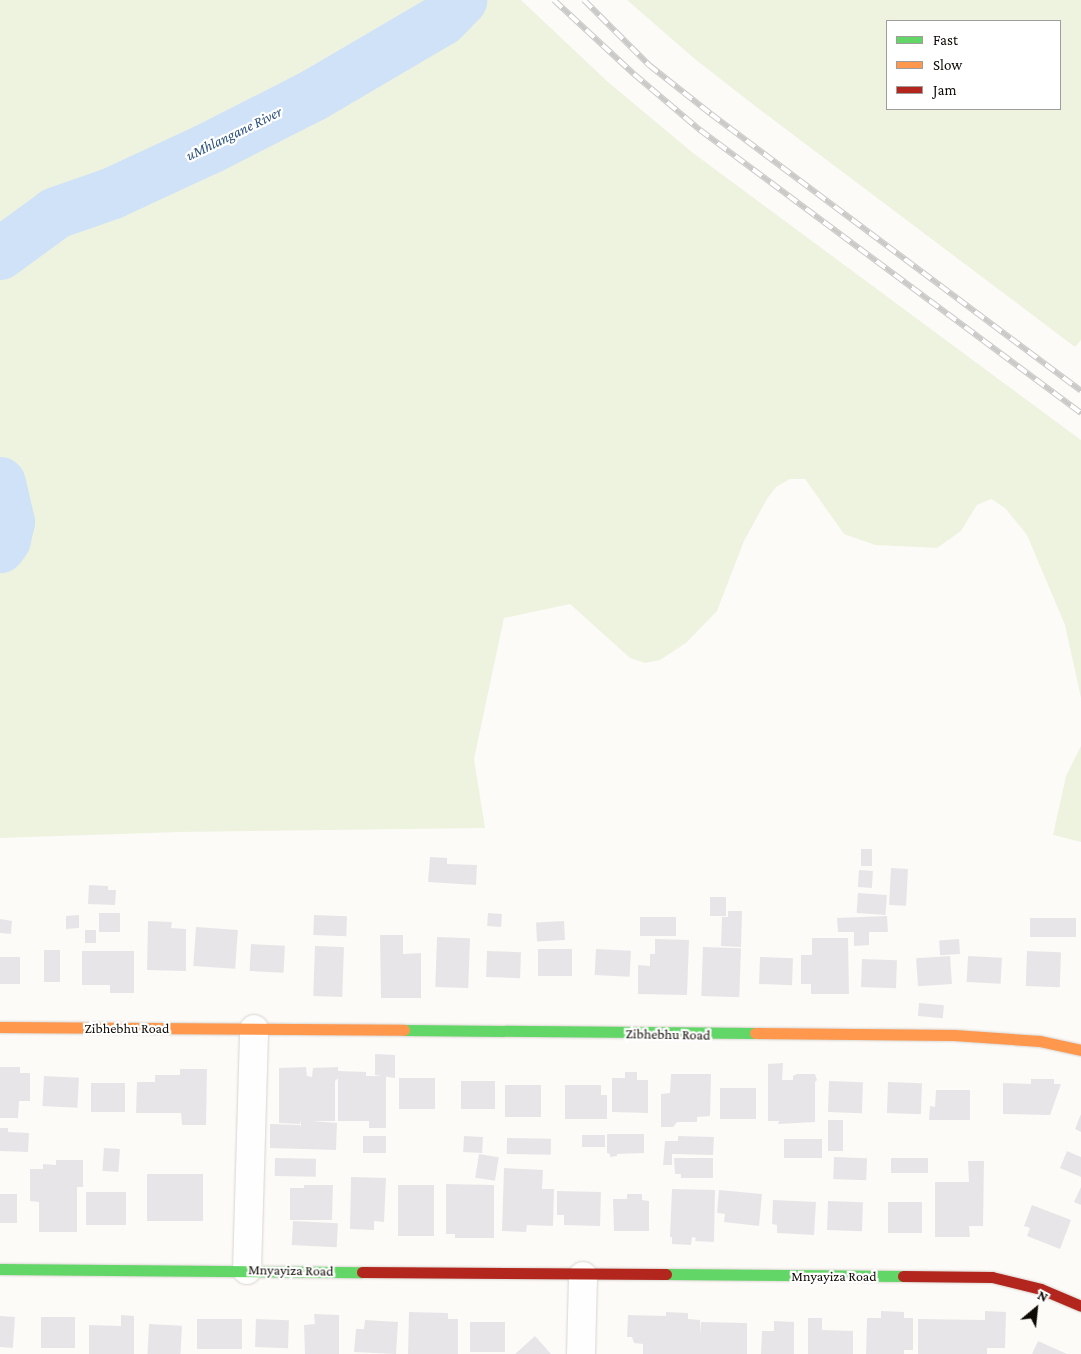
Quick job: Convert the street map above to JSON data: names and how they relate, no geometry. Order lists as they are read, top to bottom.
{
  "streets": {
    "street": ["Zibhebhu Road", "Mnyayiza Road"]
  },
  "water": ["uMhlangane River"],
  "legend": ["Fast", "Slow", "Jam"],
  "north": "top right"
}
